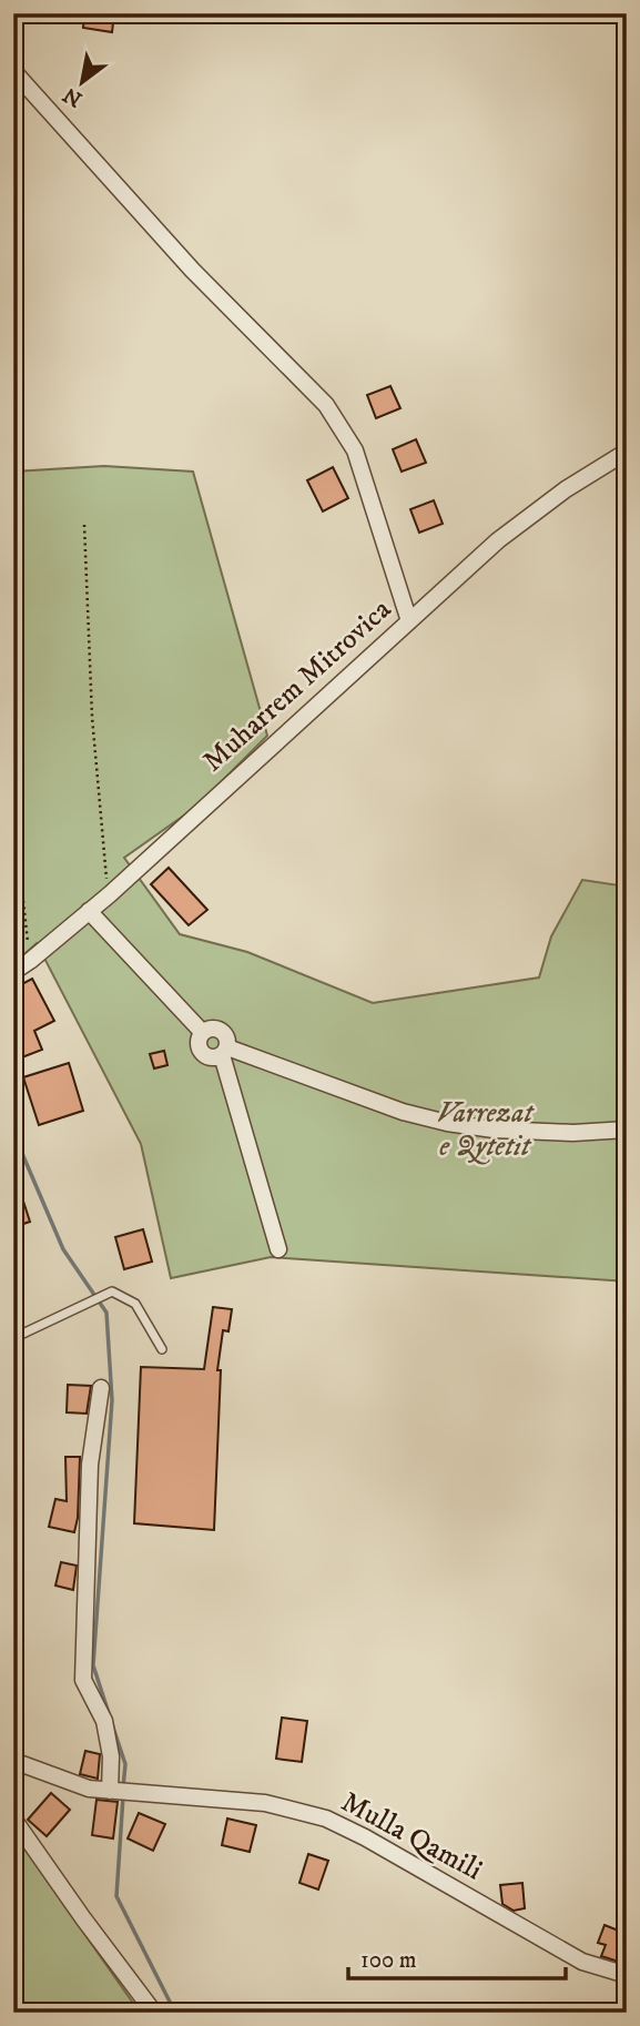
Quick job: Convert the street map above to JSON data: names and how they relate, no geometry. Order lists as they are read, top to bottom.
{
  "streets": {
    "street": ["Muharrem Mitrovica", "Mulla Qamili"]
  },
  "parks": ["Varrezat e Qytetit"],
  "scale_bar": "100 m",
  "north": "bottom left"
}
